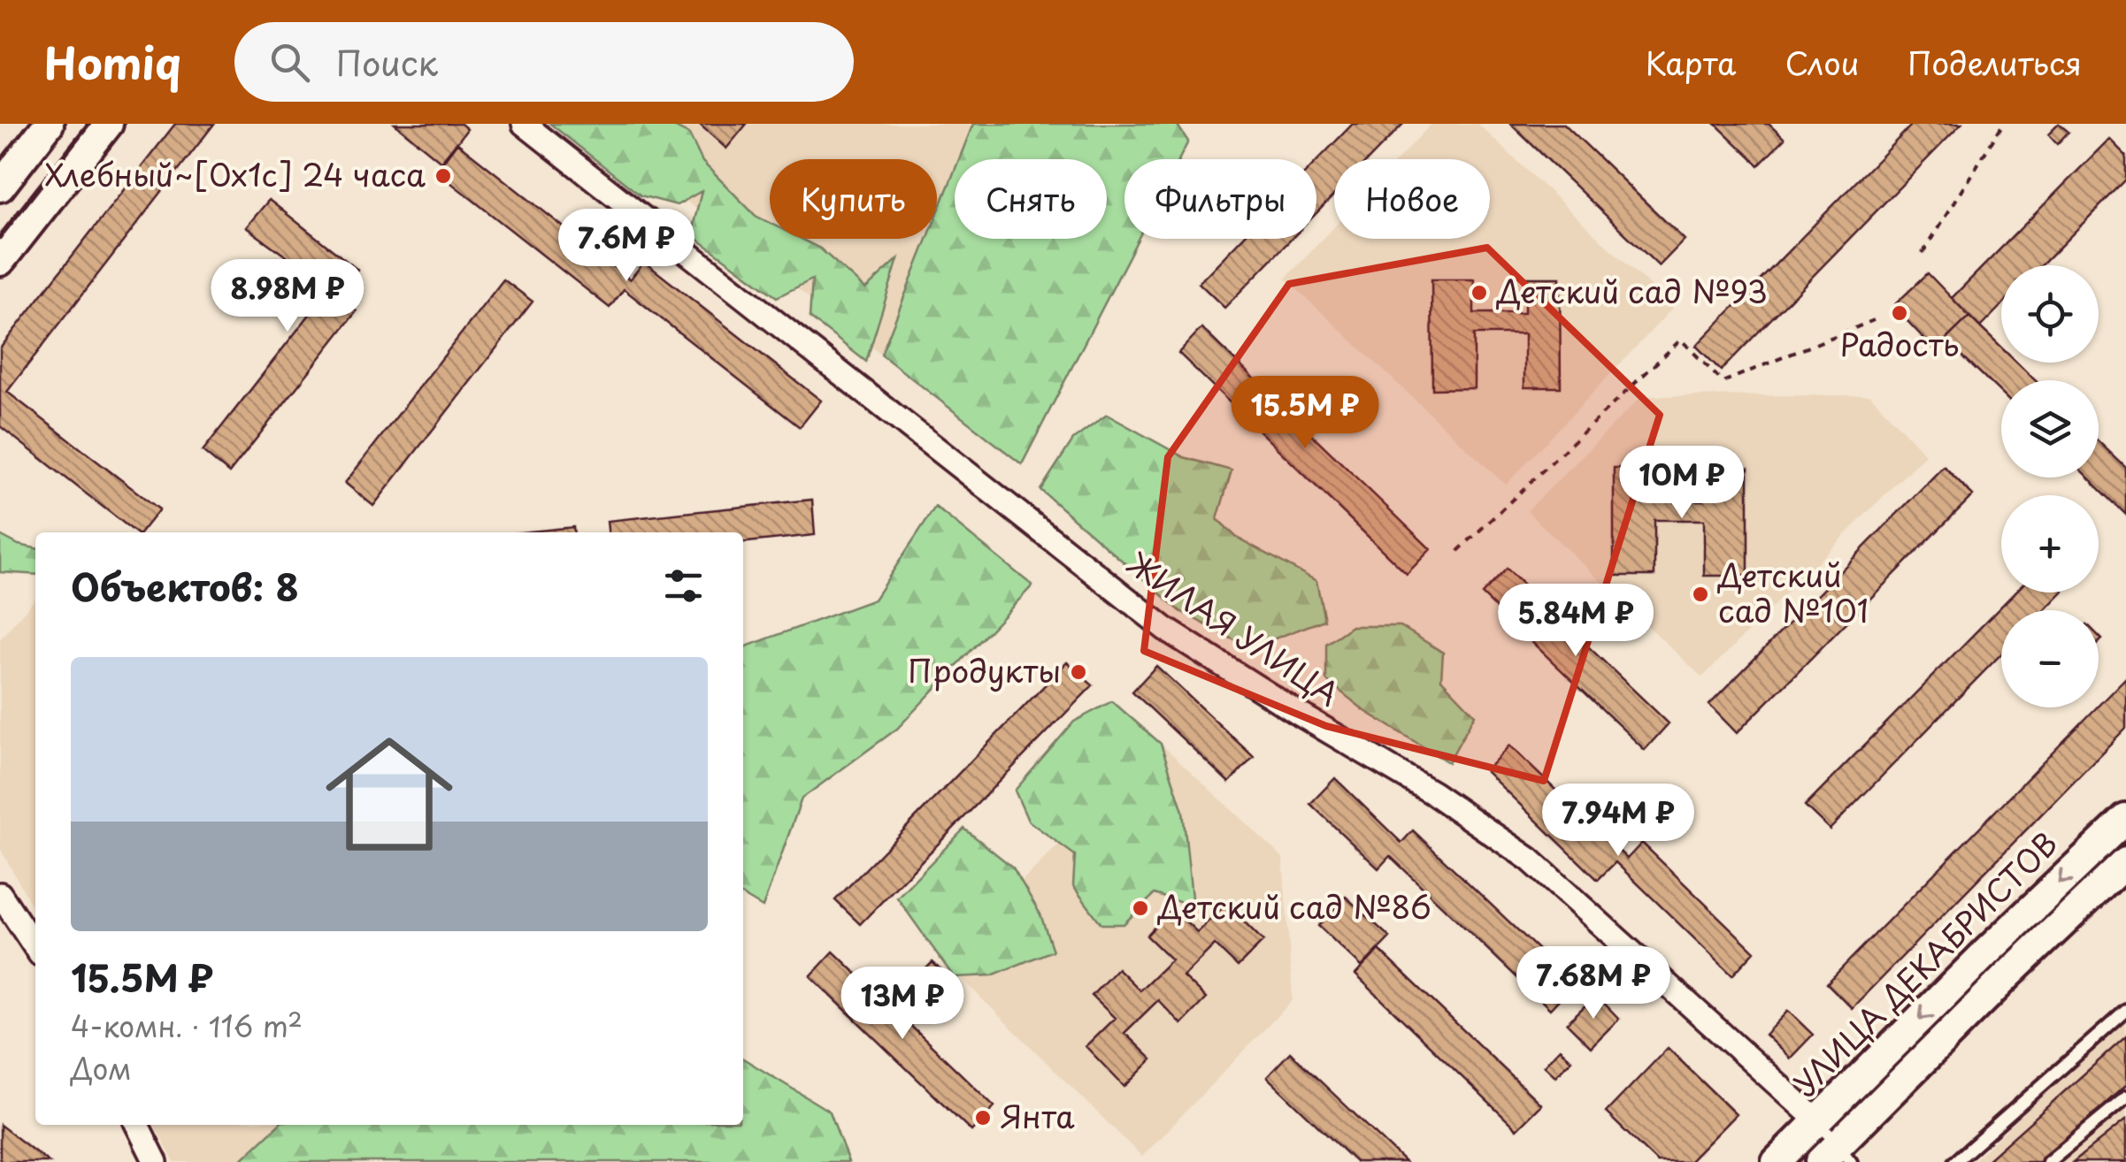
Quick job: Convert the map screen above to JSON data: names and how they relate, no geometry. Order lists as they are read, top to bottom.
{
  "streets": {
    "street": ["ЖИЛАЯ УЛИЦА", "УЛИЦА ДЕКАБРИСТОВ"]
  },
  "crossings": [
    ["ЖИЛАЯ УЛИЦА", "УЛИЦА ДЕКАБРИСТОВ"]
  ],
  "places": [
    "Хлебный~[0x1c] 24 часа",
    "Детский сад №93",
    "Радость",
    "Детский сад №101",
    "Продукты",
    "Детский сад №86",
    "Янта"
  ],
  "page": {
    "header": "Homiq",
    "search": "Поиск",
    "nav": ["Карта", "Слои", "Поделиться"],
    "chip": [
      "Купить",
      "Снять",
      "Фильтры",
      "Новое"
    ],
    "price": [
      "7.6M ₽",
      "8.98M ₽",
      "15.5M ₽",
      "10M ₽",
      "5.84M ₽",
      "7.94M ₽",
      "7.68M ₽",
      "13M ₽"
    ],
    "map_buttons": ["+", "−"],
    "heading": "Объектов: 8",
    "list": [
      {
        "name": "15.5M ₽",
        "note": "4-комн. · 116 m² · Дом"
      }
    ]
  }
}
